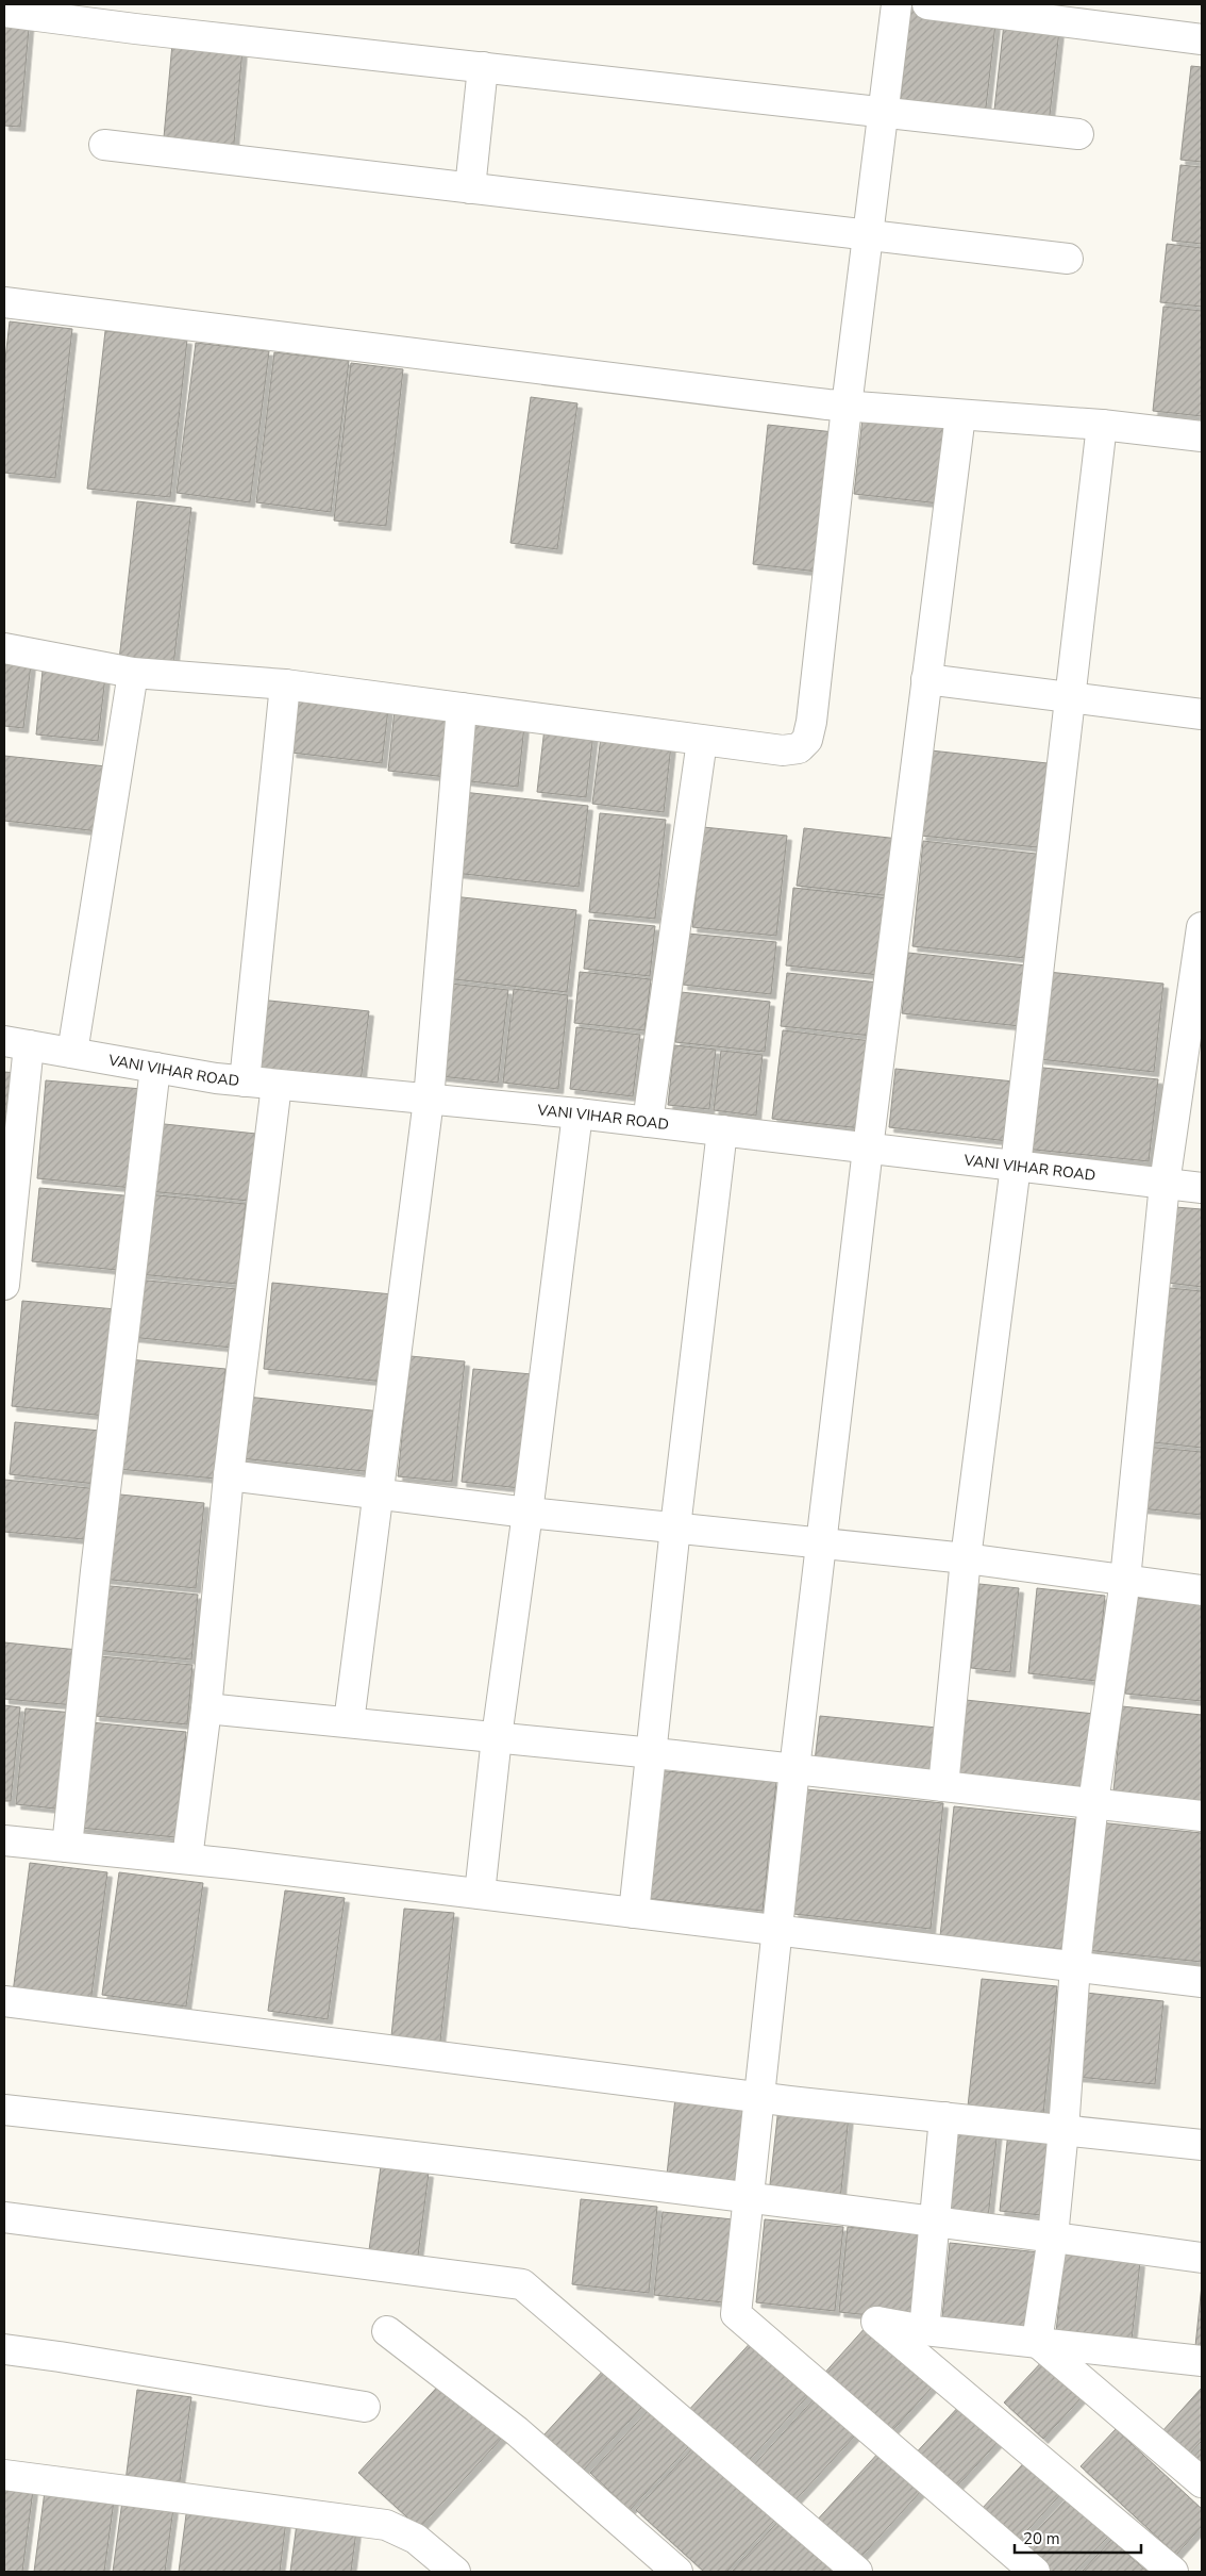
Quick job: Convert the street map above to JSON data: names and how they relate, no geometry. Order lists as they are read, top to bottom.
{
  "streets": {
    "street": ["VANI VIHAR ROAD"]
  },
  "scale_bar": "20 m"
}
